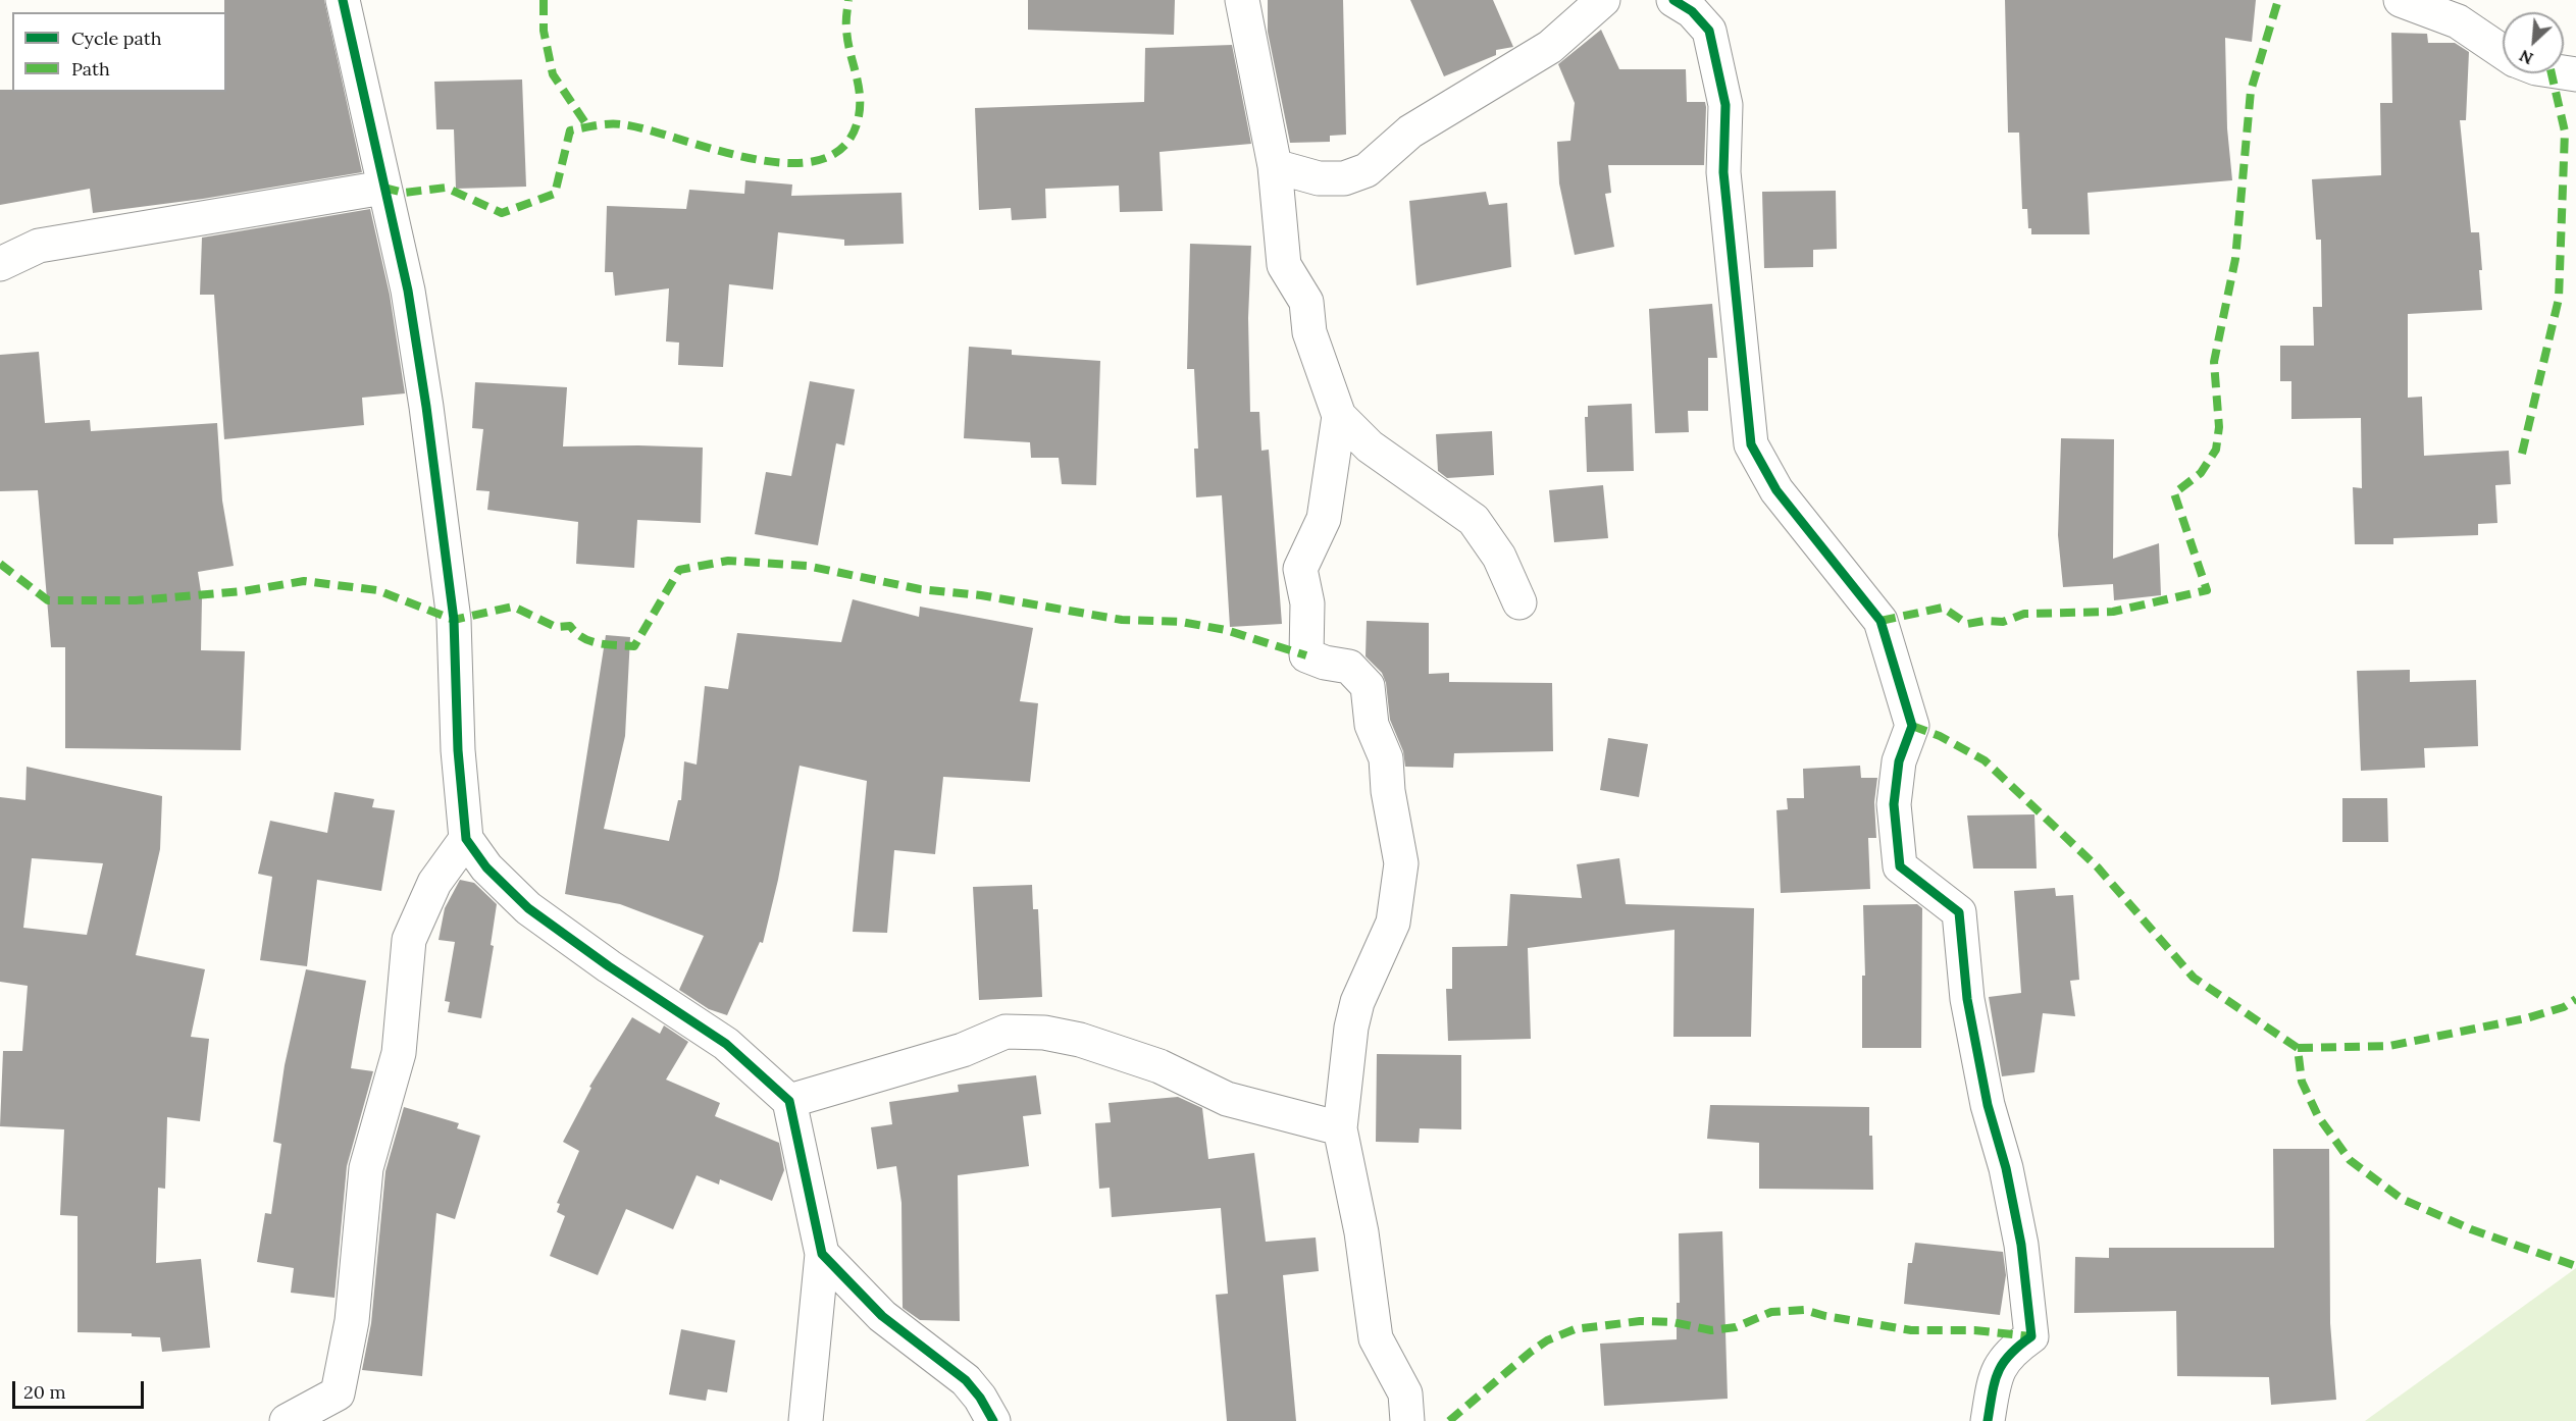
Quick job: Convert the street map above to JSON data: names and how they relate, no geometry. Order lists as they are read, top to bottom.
{
  "legend": ["Cycle path", "Path"],
  "scale_bar": "20 m",
  "north": "bottom left"
}
